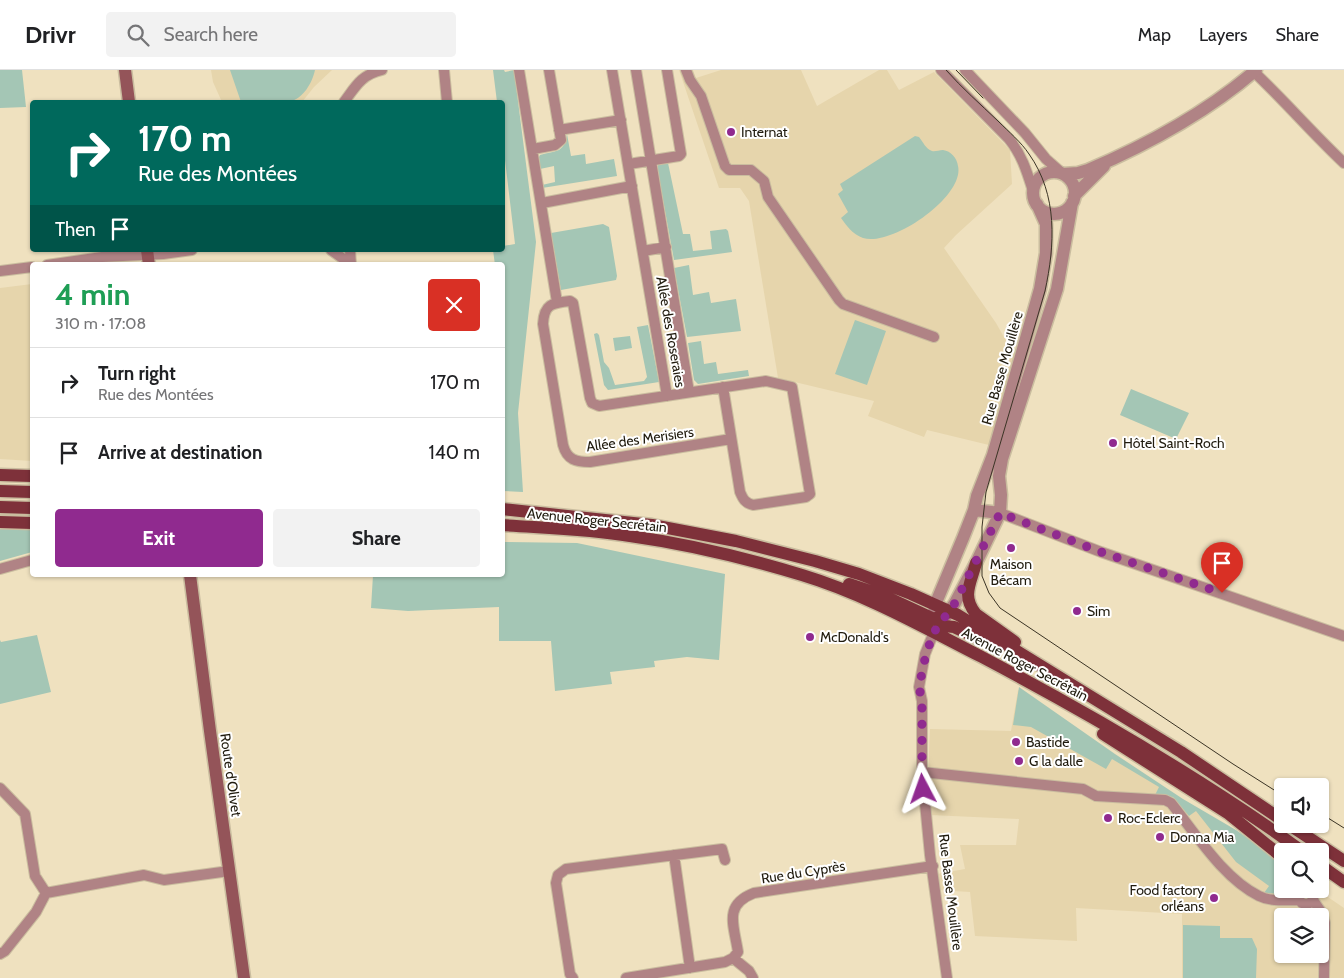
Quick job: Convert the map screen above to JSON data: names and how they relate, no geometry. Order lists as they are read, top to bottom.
{
  "streets": {
    "main road": ["Avenue Roger Secrétain", "Route d'Olivet"],
    "street": [
      "Allée des Roseraies",
      "Rue Basse Mouillère",
      "Allée des Merisiers",
      "Rue du Cyprès"
    ]
  },
  "crossings": [
    ["Allée des Roseraies", "Allée des Merisiers"],
    ["Rue Basse Mouillère", "Avenue Roger Secrétain"],
    ["Rue Basse Mouillère", "Rue du Cyprès"]
  ],
  "places": [
    "Internat",
    "Hôtel Saint-Roch",
    "Maison Bécam",
    "Sim",
    "McDonald's",
    "Bastide",
    "G la dalle",
    "Roc-Eclerc",
    "Donna Mia",
    "Food factory orléans"
  ],
  "page": {
    "header": "Drivr",
    "search": "Search here",
    "nav": ["Map", "Layers", "Share"],
    "turn": ["170 m", "Rue des Montées"],
    "then": "Then",
    "heading": ["4 min", "310 m · 17:08"],
    "list": [
      {
        "name": "Turn right",
        "note": "Rue des Montées",
        "value": "170 m"
      },
      {
        "name": "Arrive at destination",
        "value": "140 m"
      }
    ],
    "buttons": ["Exit", "Share"]
  }
}
